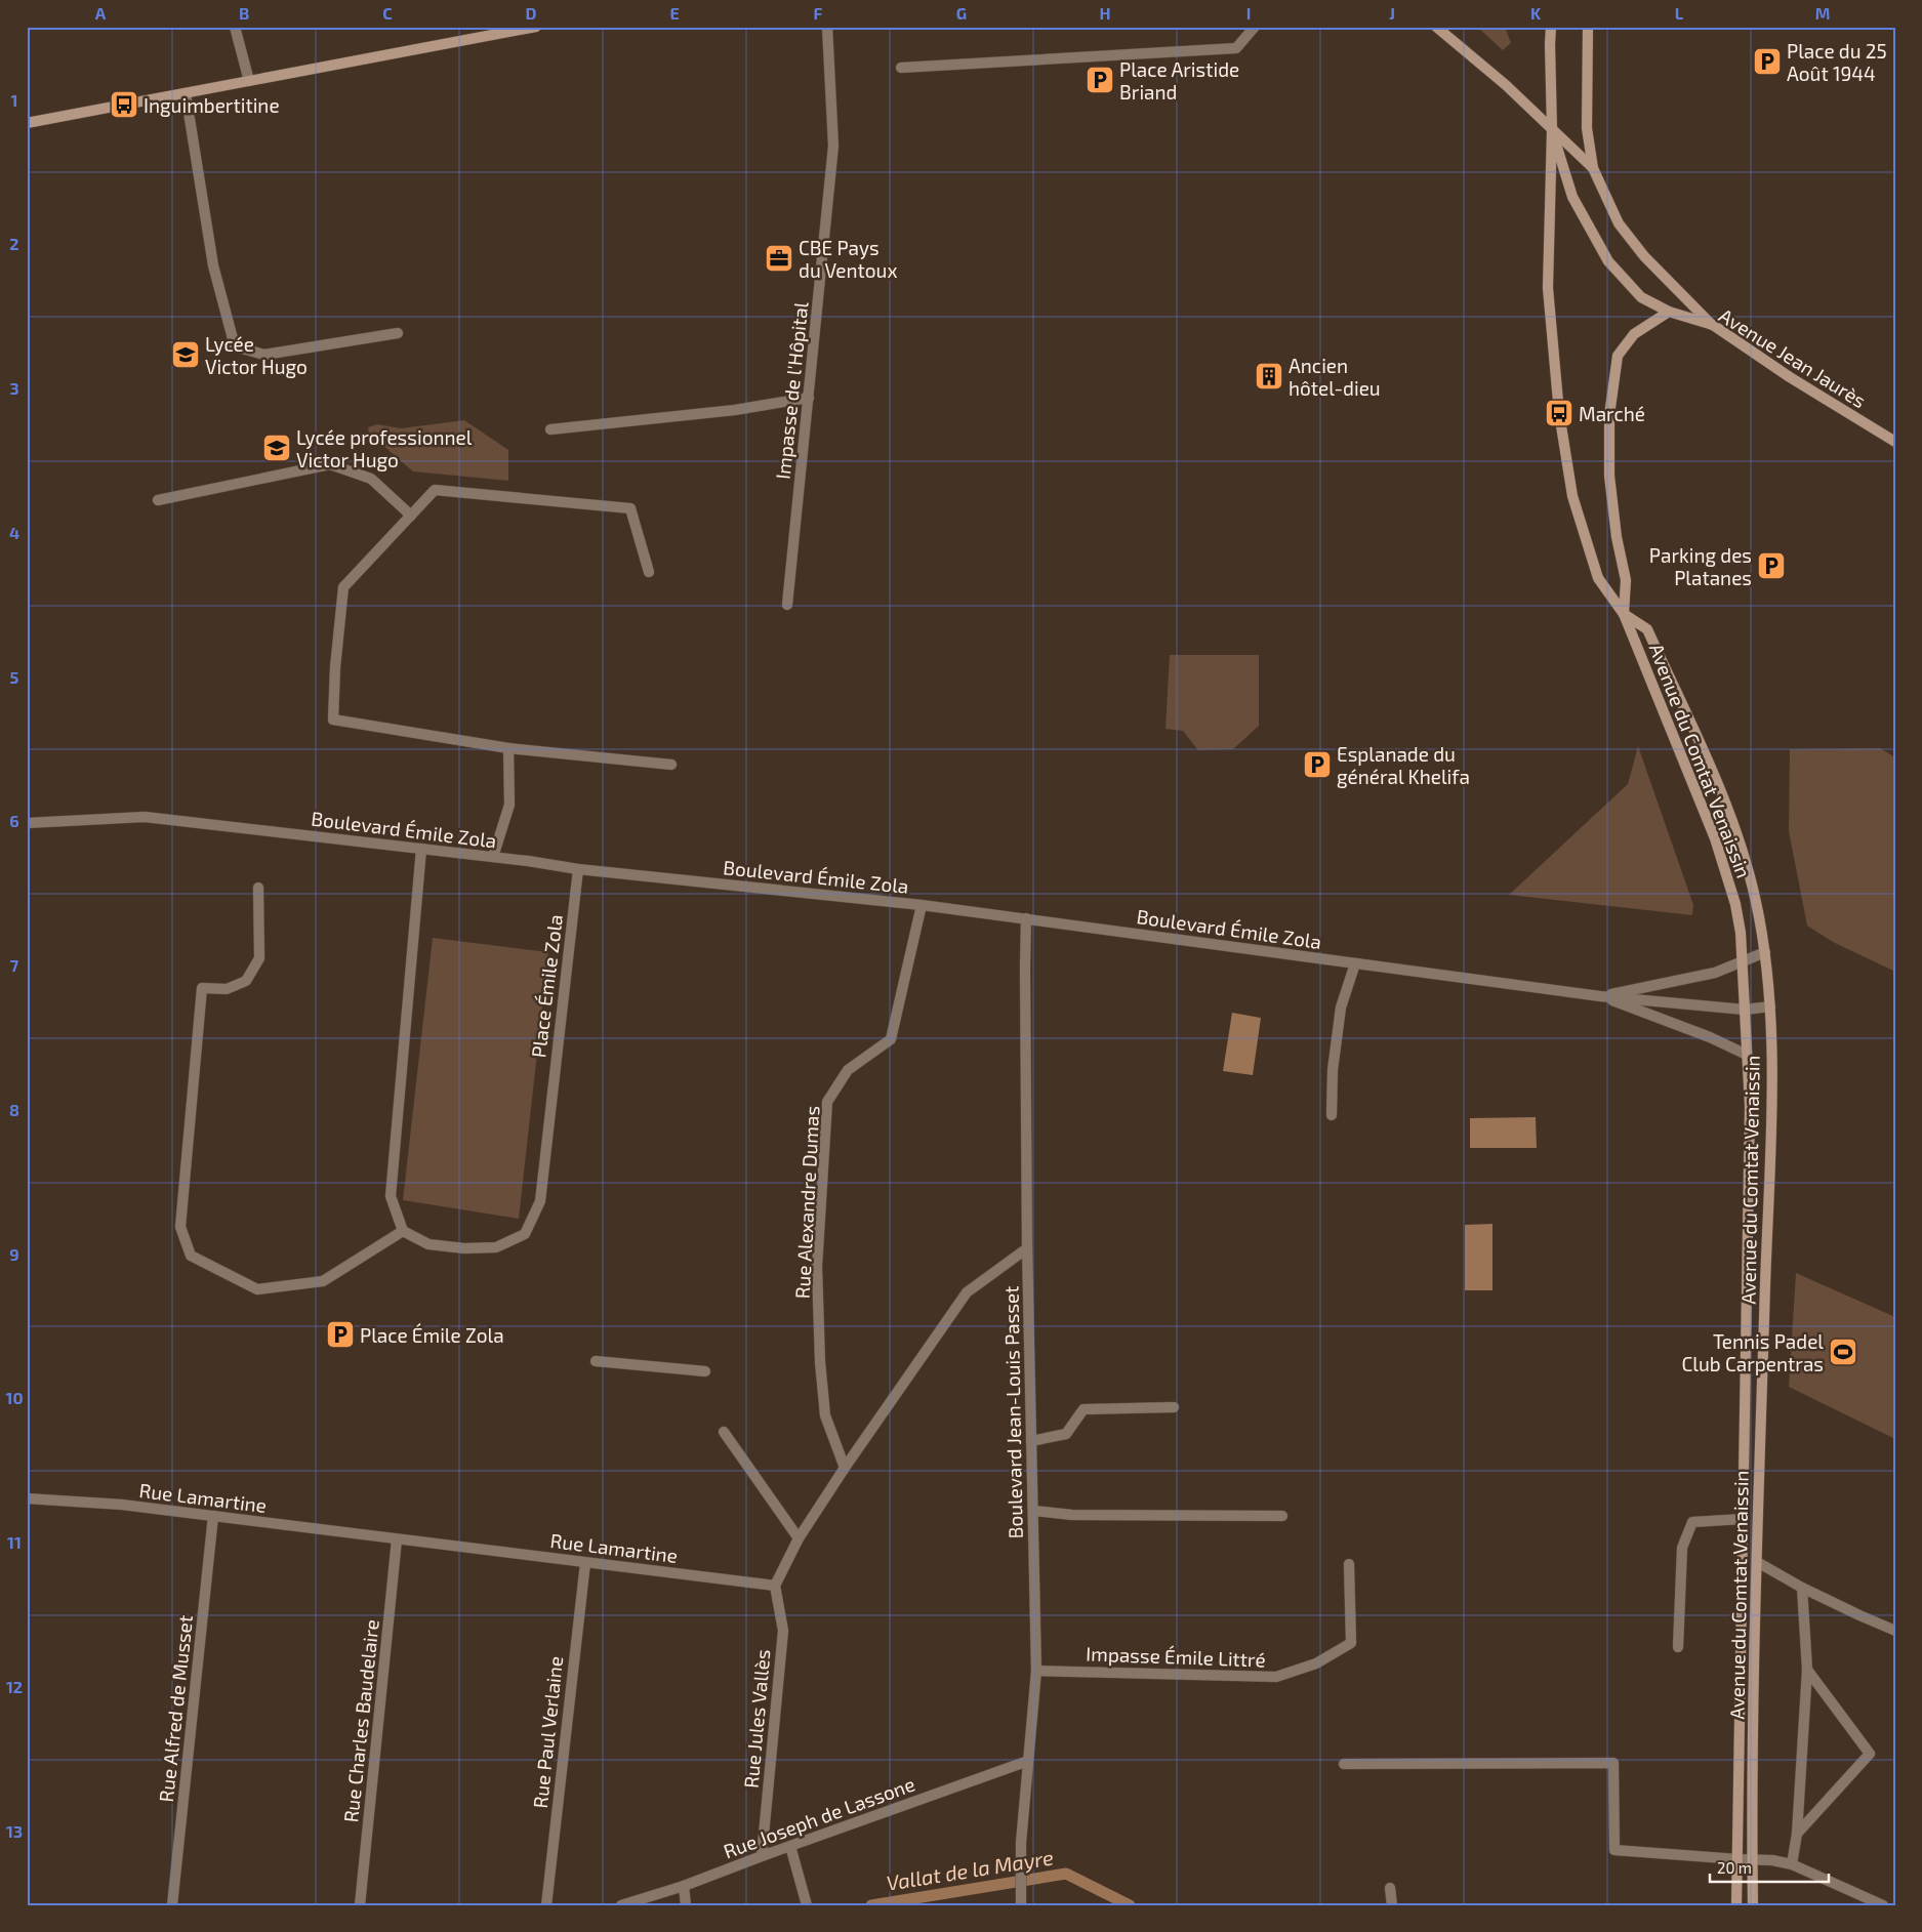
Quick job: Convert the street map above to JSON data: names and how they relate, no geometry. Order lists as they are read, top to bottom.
{
  "streets": {
    "main road": ["Avenue Jean Jaurès", "Avenue du Comtat Venaissin"],
    "street": [
      "Impasse de l'Hôpital",
      "Boulevard Émile Zola",
      "Place Émile Zola",
      "Rue Alexandre Dumas",
      "Boulevard Jean-Louis Passet",
      "Rue Lamartine",
      "Impasse Émile Littré",
      "Rue Alfred de Musset",
      "Rue Jules Vallès",
      "Rue Charles Baudelaire",
      "Rue Paul Verlaine",
      "Rue Joseph de Lassone"
    ]
  },
  "crossings": [
    ["Avenue Jean Jaurès", "Avenue du Comtat Venaissin"],
    ["Avenue du Comtat Venaissin", "Boulevard Émile Zola"],
    ["Boulevard Émile Zola", "Place Émile Zola"],
    ["Boulevard Émile Zola", "Rue Alexandre Dumas"],
    ["Boulevard Émile Zola", "Boulevard Jean-Louis Passet"],
    ["Boulevard Jean-Louis Passet", "Impasse Émile Littré"],
    ["Boulevard Jean-Louis Passet", "Rue Joseph de Lassone"],
    ["Rue Lamartine", "Rue Alfred de Musset"],
    ["Rue Lamartine", "Rue Jules Vallès"],
    ["Rue Lamartine", "Rue Charles Baudelaire"],
    ["Rue Lamartine", "Rue Paul Verlaine"],
    ["Rue Jules Vallès", "Rue Joseph de Lassone"]
  ],
  "water": ["Vallat de la Mayre"],
  "places": {
    "parking": [
      "Place du 25 Août 1944",
      "Place Aristide Briand",
      "Parking des Platanes",
      "Esplanade du général Khelifa",
      "Place Émile Zola"
    ],
    "bus stop": ["Inguimbertitine", "Marché"],
    "office": ["CBE Pays du Ventoux"],
    "school or university": ["Lycée Victor Hugo", "Lycée professionnel Victor Hugo"],
    "building": ["Ancien hôtel-dieu"],
    "sports": ["Tennis Padel Club Carpentras"]
  },
  "scale_bar": "20 m",
  "grid": {
    "columns": [
      "A",
      "B",
      "C",
      "D",
      "E",
      "F",
      "G",
      "H",
      "I",
      "J",
      "K",
      "L",
      "M"
    ],
    "rows": [
      "1",
      "2",
      "3",
      "4",
      "5",
      "6",
      "7",
      "8",
      "9",
      "10",
      "11",
      "12",
      "13"
    ]
  }
}
